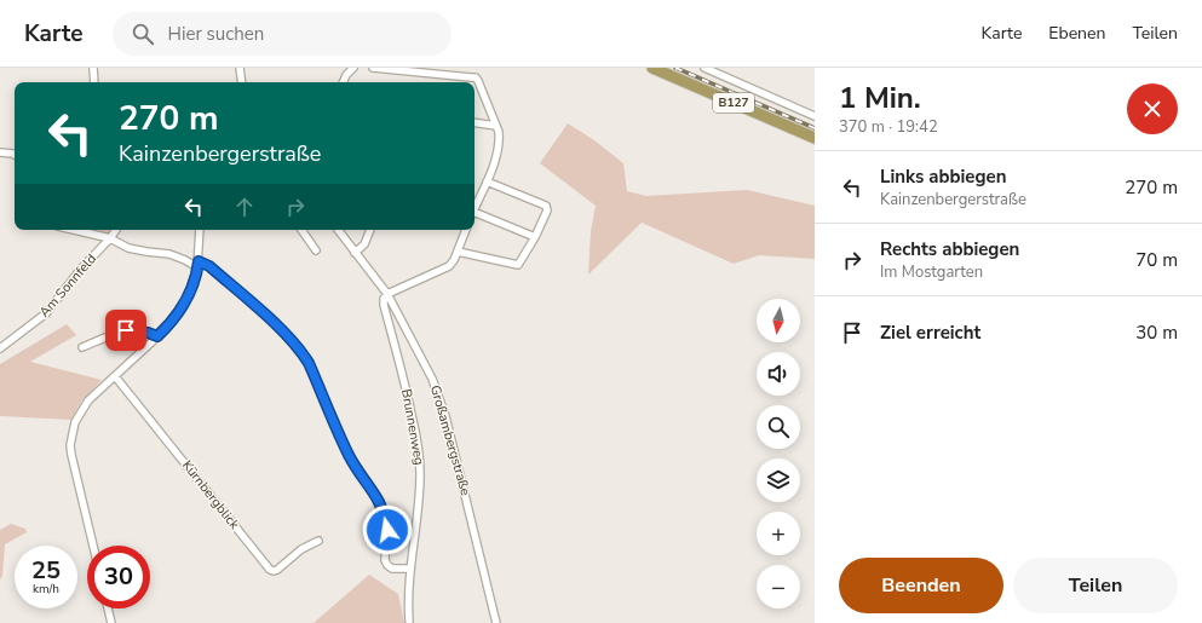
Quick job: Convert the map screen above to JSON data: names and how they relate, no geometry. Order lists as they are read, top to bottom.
{
  "streets": {
    "main road": ["B127"],
    "street": [
      "Am Sonnfeld",
      "Brunnenweg",
      "Großambergstraße",
      "Kürnbergblick"
    ]
  },
  "crossings": [
    ["Brunnenweg", "Großambergstraße"]
  ],
  "north": "bottom",
  "page": {
    "header": "Karte",
    "search": "Hier suchen",
    "nav": ["Karte", "Ebenen", "Teilen"],
    "heading": ["1 Min.", "370 m · 19:42"],
    "turn": ["270 m", "Kainzenbergerstraße"],
    "list": [
      {
        "name": "Links abbiegen",
        "note": "Kainzenbergerstraße",
        "value": "270 m"
      },
      {
        "name": "Rechts abbiegen",
        "note": "Im Mostgarten",
        "value": "70 m"
      },
      {
        "name": "Ziel erreicht",
        "value": "30 m"
      }
    ],
    "map_buttons": ["+", "−"],
    "speed": "25 km/h",
    "limit": "30",
    "buttons": ["Beenden", "Teilen"]
  }
}
